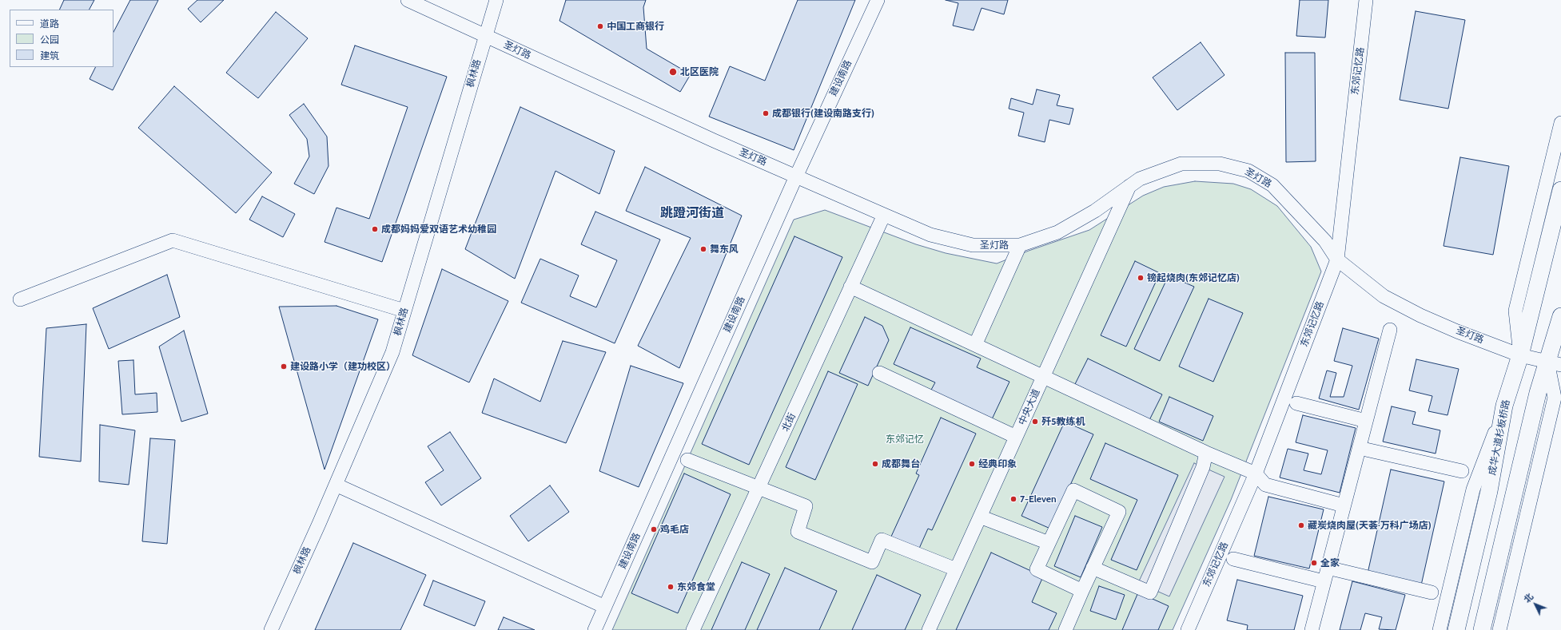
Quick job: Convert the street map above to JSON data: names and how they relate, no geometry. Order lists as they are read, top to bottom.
{
  "streets": {
    "main road": ["成华大道杉板桥路"],
    "street": [
      "圣灯路",
      "东郊记忆路",
      "枫林路",
      "建设南路",
      "中央大道",
      "北街"
    ]
  },
  "crossings": [
    ["圣灯路", "东郊记忆路"],
    ["圣灯路", "枫林路"],
    ["圣灯路", "建设南路"],
    ["圣灯路", "中央大道"],
    ["圣灯路", "北街"],
    ["圣灯路", "成华大道杉板桥路"]
  ],
  "districts": ["跳蹬河街道"],
  "parks": ["东郊记忆"],
  "places": [
    "中国工商银行",
    "北区医院",
    "成都银行(建设南路支行)",
    "成都妈妈爱双语艺术幼稚园",
    "舞东风",
    "镑起烧肉(东郊记忆店)",
    "建设路小学（建功校区）",
    "歼5教练机",
    "成都舞台",
    "经典印象",
    "7-Eleven",
    "藏炭烧肉屋(天荟·万科广场店)",
    "鸡毛店",
    "全家",
    "东郊食堂"
  ],
  "legend": ["道路", "公园", "建筑"],
  "north": "top left"
}
